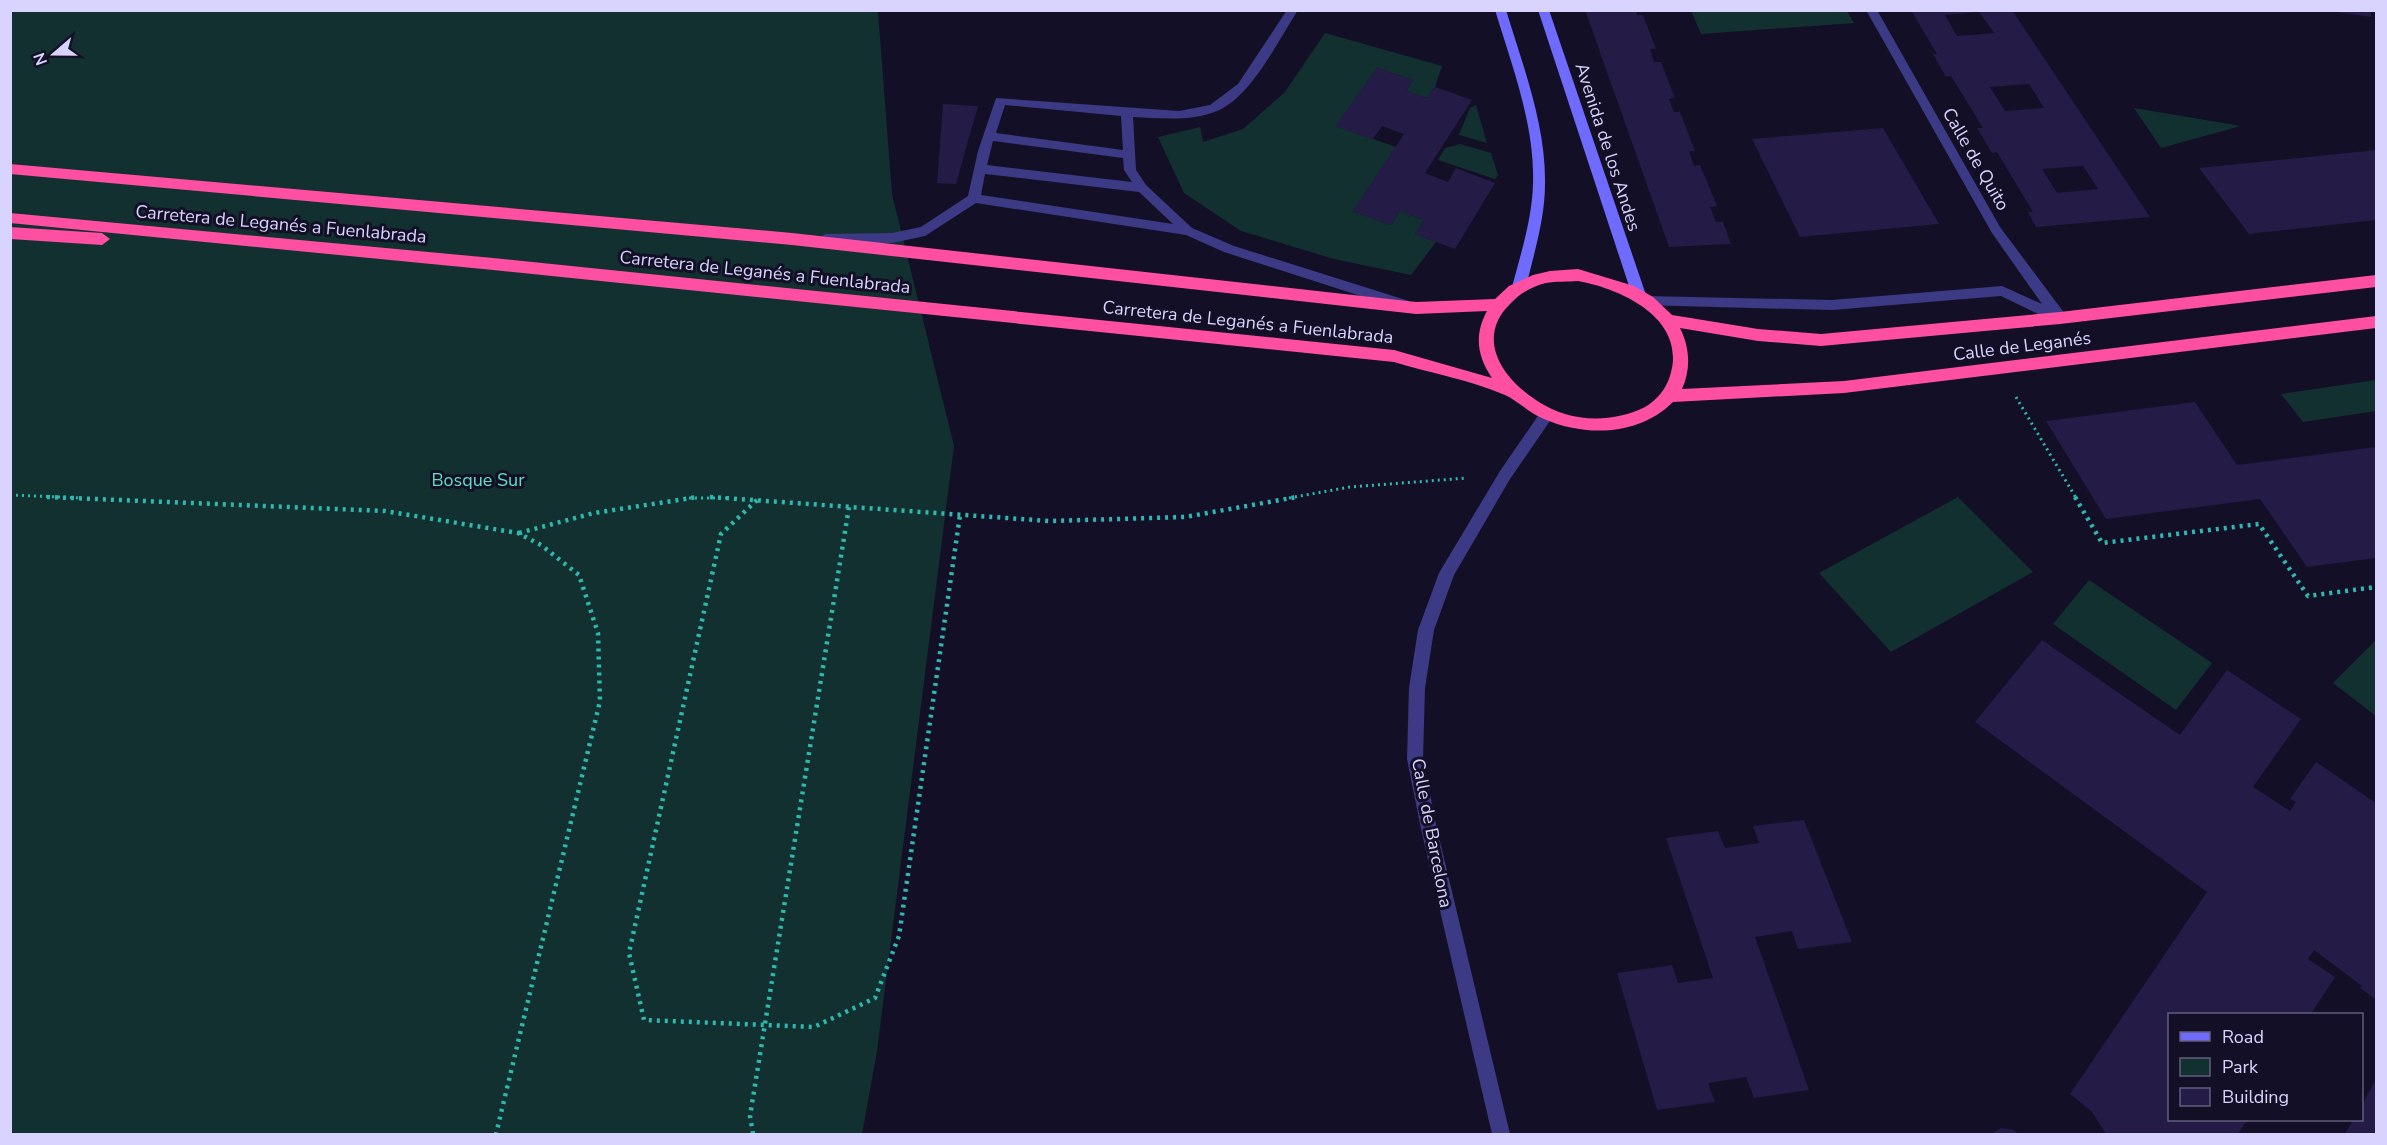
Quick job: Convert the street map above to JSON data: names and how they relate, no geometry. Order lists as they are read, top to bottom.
{
  "streets": {
    "highway": ["Carretera de Leganés a Fuenlabrada", "Calle de Leganés"],
    "main road": ["Avenida de los Andes"],
    "street": ["Calle de Quito", "Calle de Barcelona"]
  },
  "crossings": [
    ["Avenida de los Andes", "Carretera de Leganés a Fuenlabrada"],
    ["Avenida de los Andes", "Calle de Leganés"],
    ["Avenida de los Andes", "Calle de Barcelona"],
    ["Calle de Quito", "Calle de Leganés"],
    ["Carretera de Leganés a Fuenlabrada", "Calle de Leganés"],
    ["Carretera de Leganés a Fuenlabrada", "Calle de Barcelona"],
    ["Calle de Leganés", "Calle de Barcelona"]
  ],
  "parks": ["Bosque Sur"],
  "legend": ["Road", "Park", "Building"],
  "north": "left"
}
